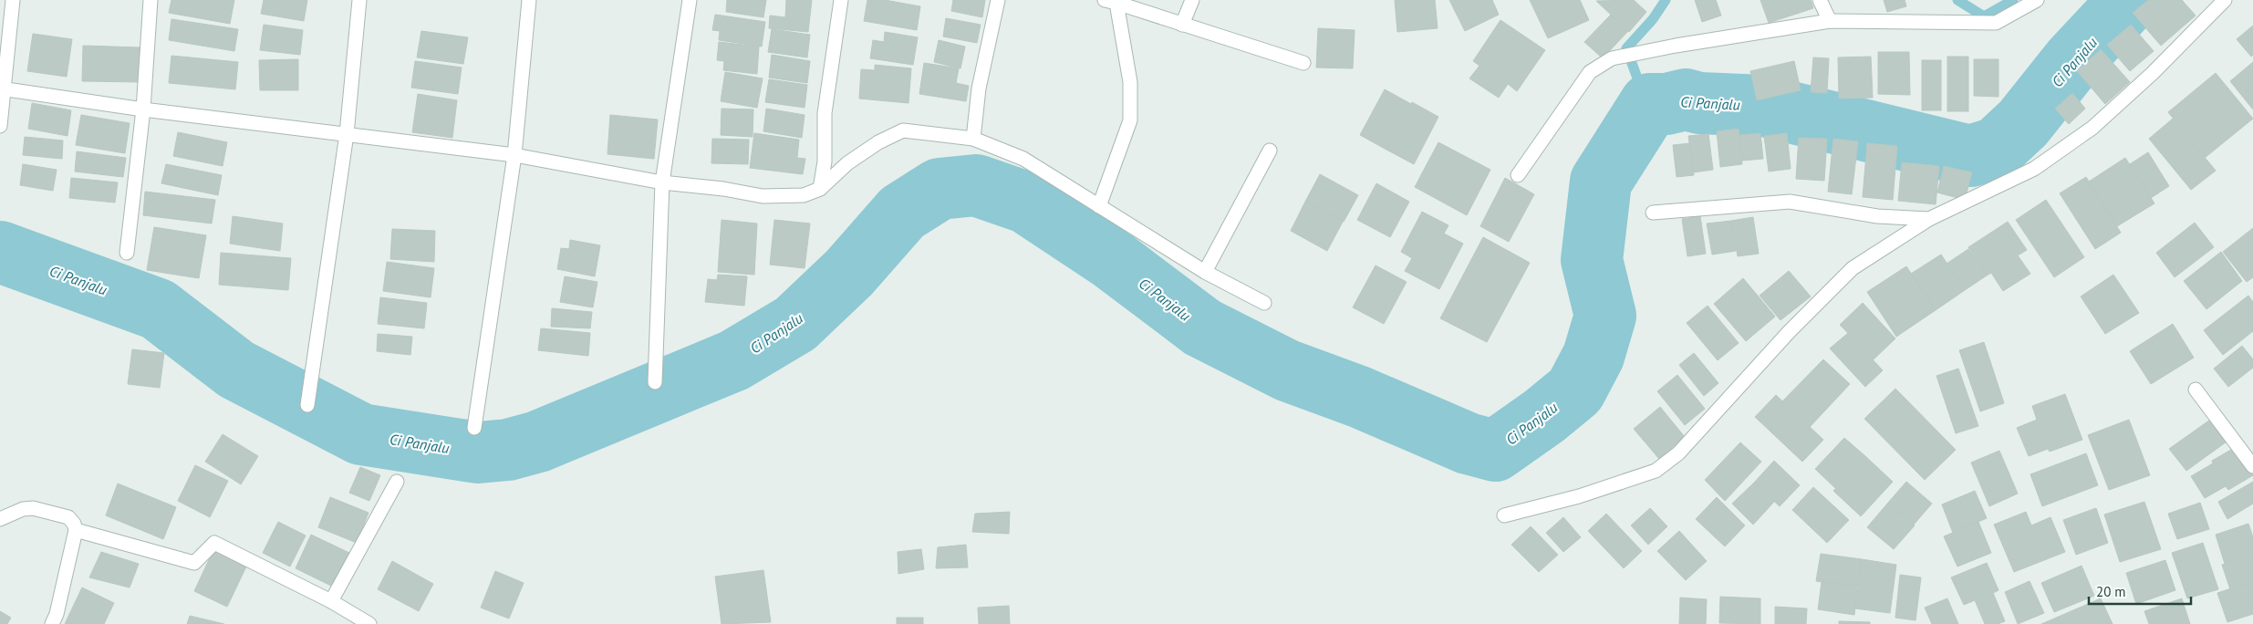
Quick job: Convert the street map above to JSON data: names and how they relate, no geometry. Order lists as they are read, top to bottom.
{
  "water": ["Ci Panjalu"],
  "scale_bar": "20 m"
}
